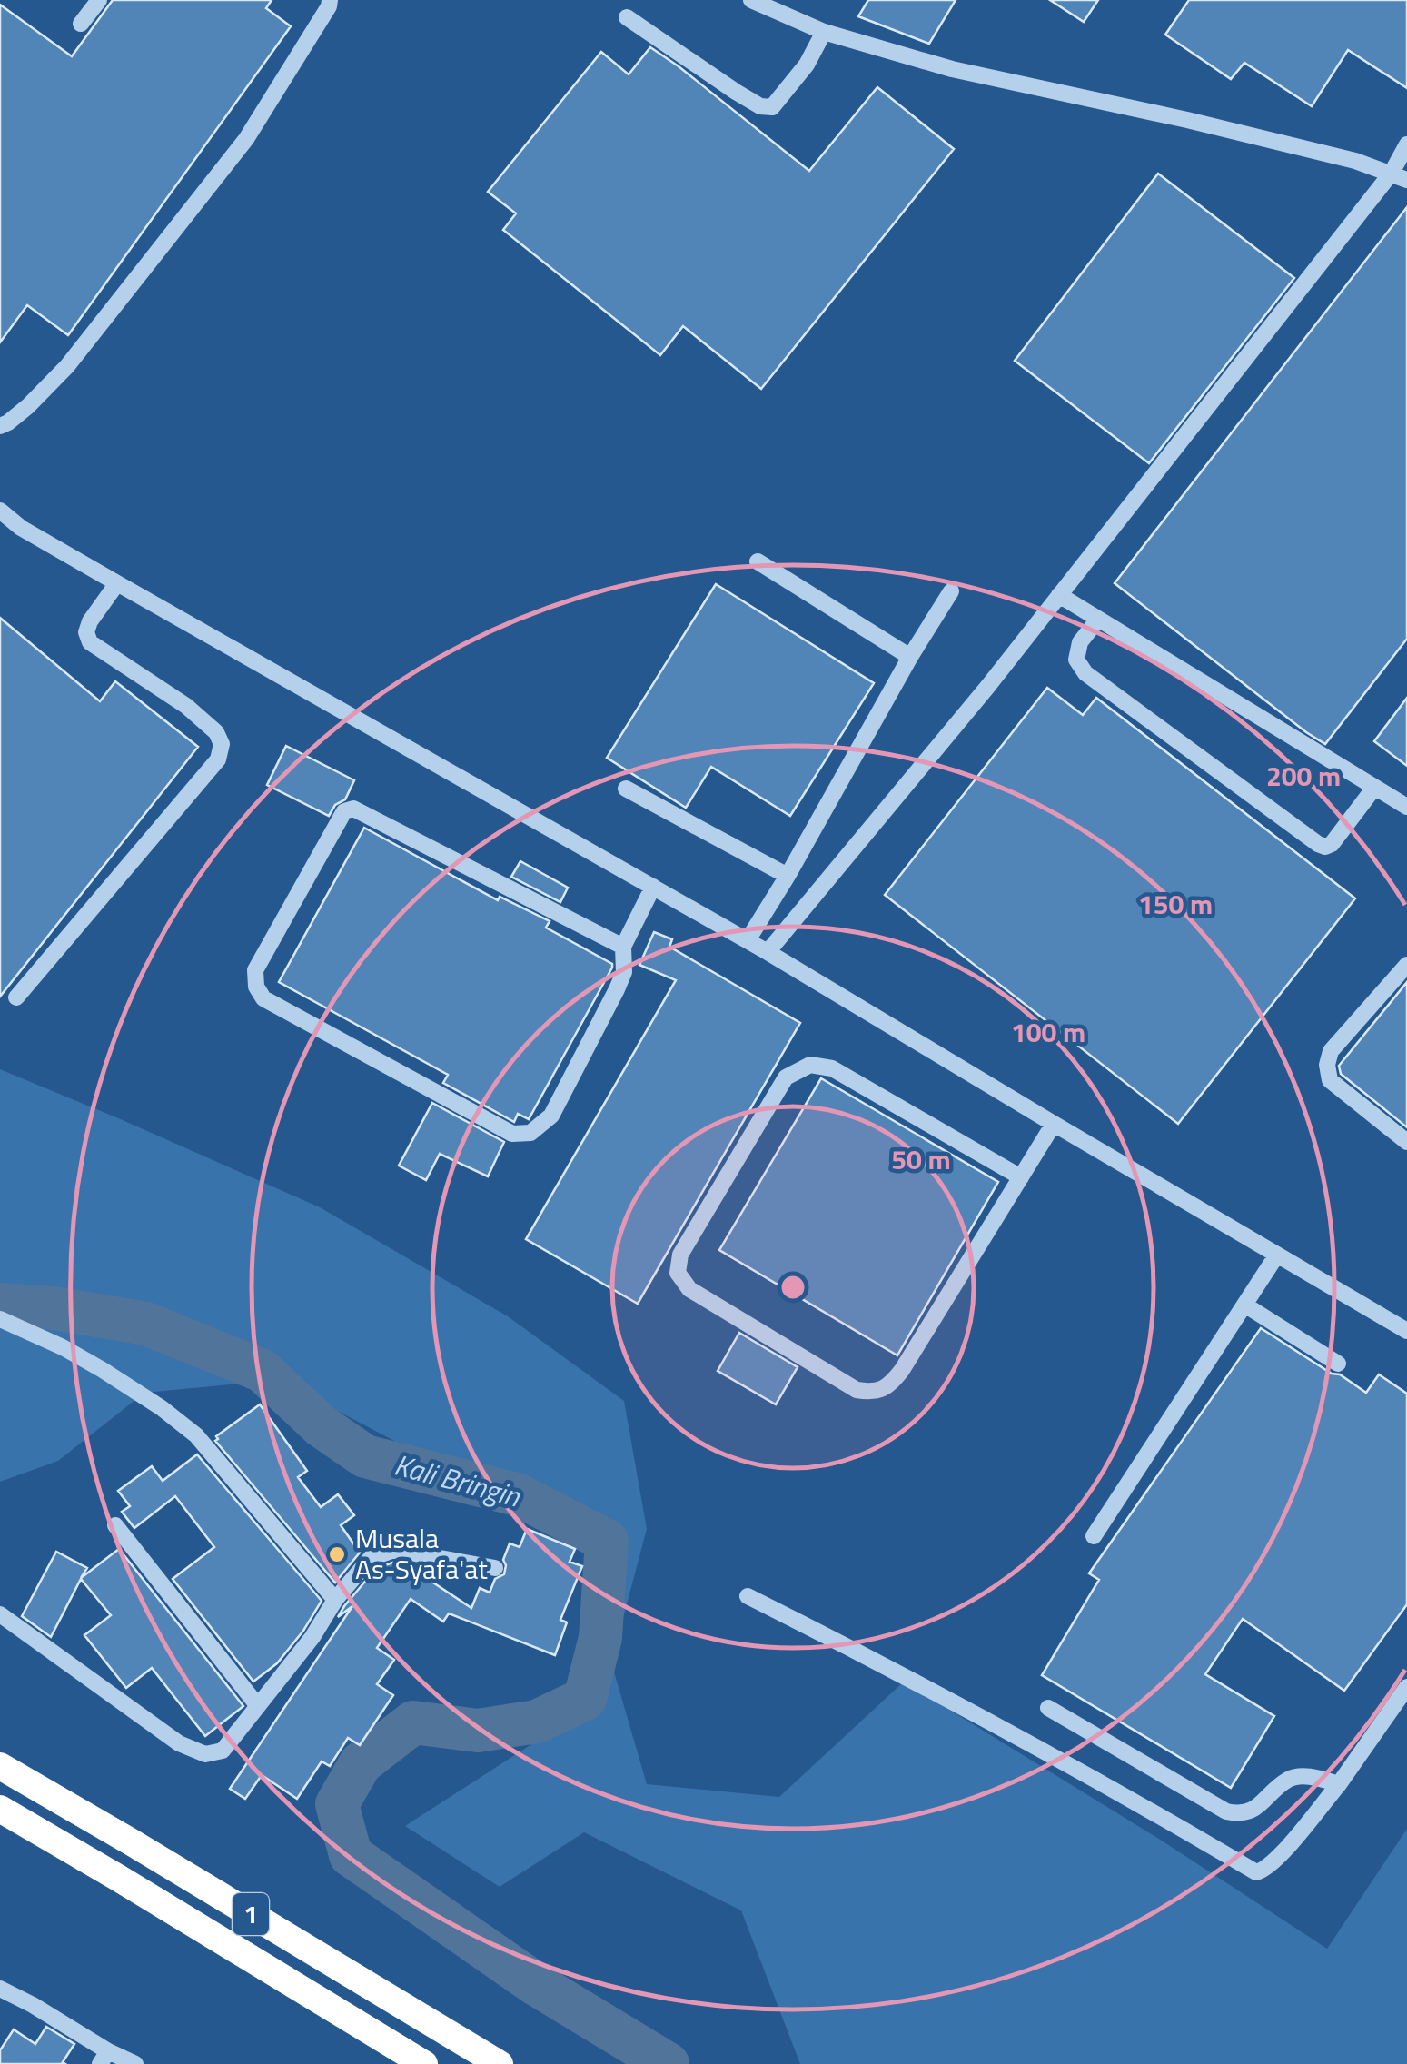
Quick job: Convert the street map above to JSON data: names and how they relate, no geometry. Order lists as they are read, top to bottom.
{
  "streets": {
    "highway": ["1"]
  },
  "water": ["Kali Bringin"],
  "places": ["Musala As-Syafa'at"],
  "rings": [
    "200 m",
    "150 m",
    "100 m",
    "50 m"
  ]
}
